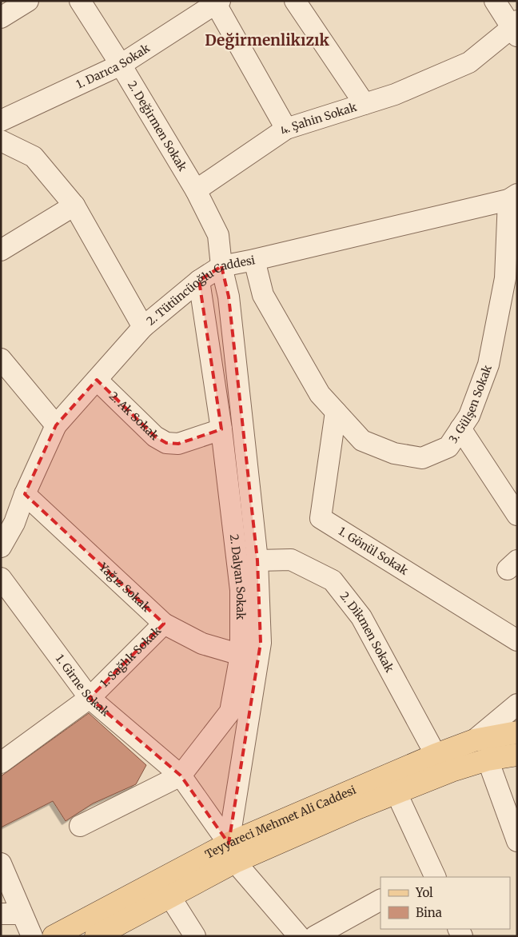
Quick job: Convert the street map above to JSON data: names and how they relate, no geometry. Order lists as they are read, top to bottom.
{
  "streets": {
    "main road": ["Teyyareci Mehmet Ali Caddesi"],
    "street": [
      "1. Darıca Sokak",
      "4. Şahin Sokak",
      "2. Değirmen Sokak",
      "2. Tütüncüoğlu Caddesi",
      "3. Gülşen Sokak",
      "2. Ak Sokak",
      "1. Gönül Sokak",
      "2. Dalyan Sokak",
      "Yağız Sokak",
      "2. Dikmen Sokak",
      "1. Sağlık Sokak",
      "1. Girne Sokak"
    ]
  },
  "crossings": [
    ["1. Darıca Sokak", "2. Değirmen Sokak"],
    ["4. Şahin Sokak", "2. Değirmen Sokak"],
    ["2. Tütüncüoğlu Caddesi", "3. Gülşen Sokak"],
    ["2. Tütüncüoğlu Caddesi", "2. Ak Sokak"],
    ["2. Tütüncüoğlu Caddesi", "2. Dalyan Sokak"],
    ["2. Tütüncüoğlu Caddesi", "Yağız Sokak"],
    ["3. Gülşen Sokak", "1. Gönül Sokak"],
    ["2. Ak Sokak", "2. Dalyan Sokak"],
    ["2. Dalyan Sokak", "Yağız Sokak"],
    ["2. Dalyan Sokak", "2. Dikmen Sokak"],
    ["2. Dalyan Sokak", "1. Girne Sokak"],
    ["2. Dalyan Sokak", "Teyyareci Mehmet Ali Caddesi"],
    ["Yağız Sokak", "1. Sağlık Sokak"],
    ["2. Dikmen Sokak", "Teyyareci Mehmet Ali Caddesi"],
    ["1. Sağlık Sokak", "1. Girne Sokak"]
  ],
  "districts": ["Değirmenlikızık"],
  "legend": ["Yol", "Bina"]
}
